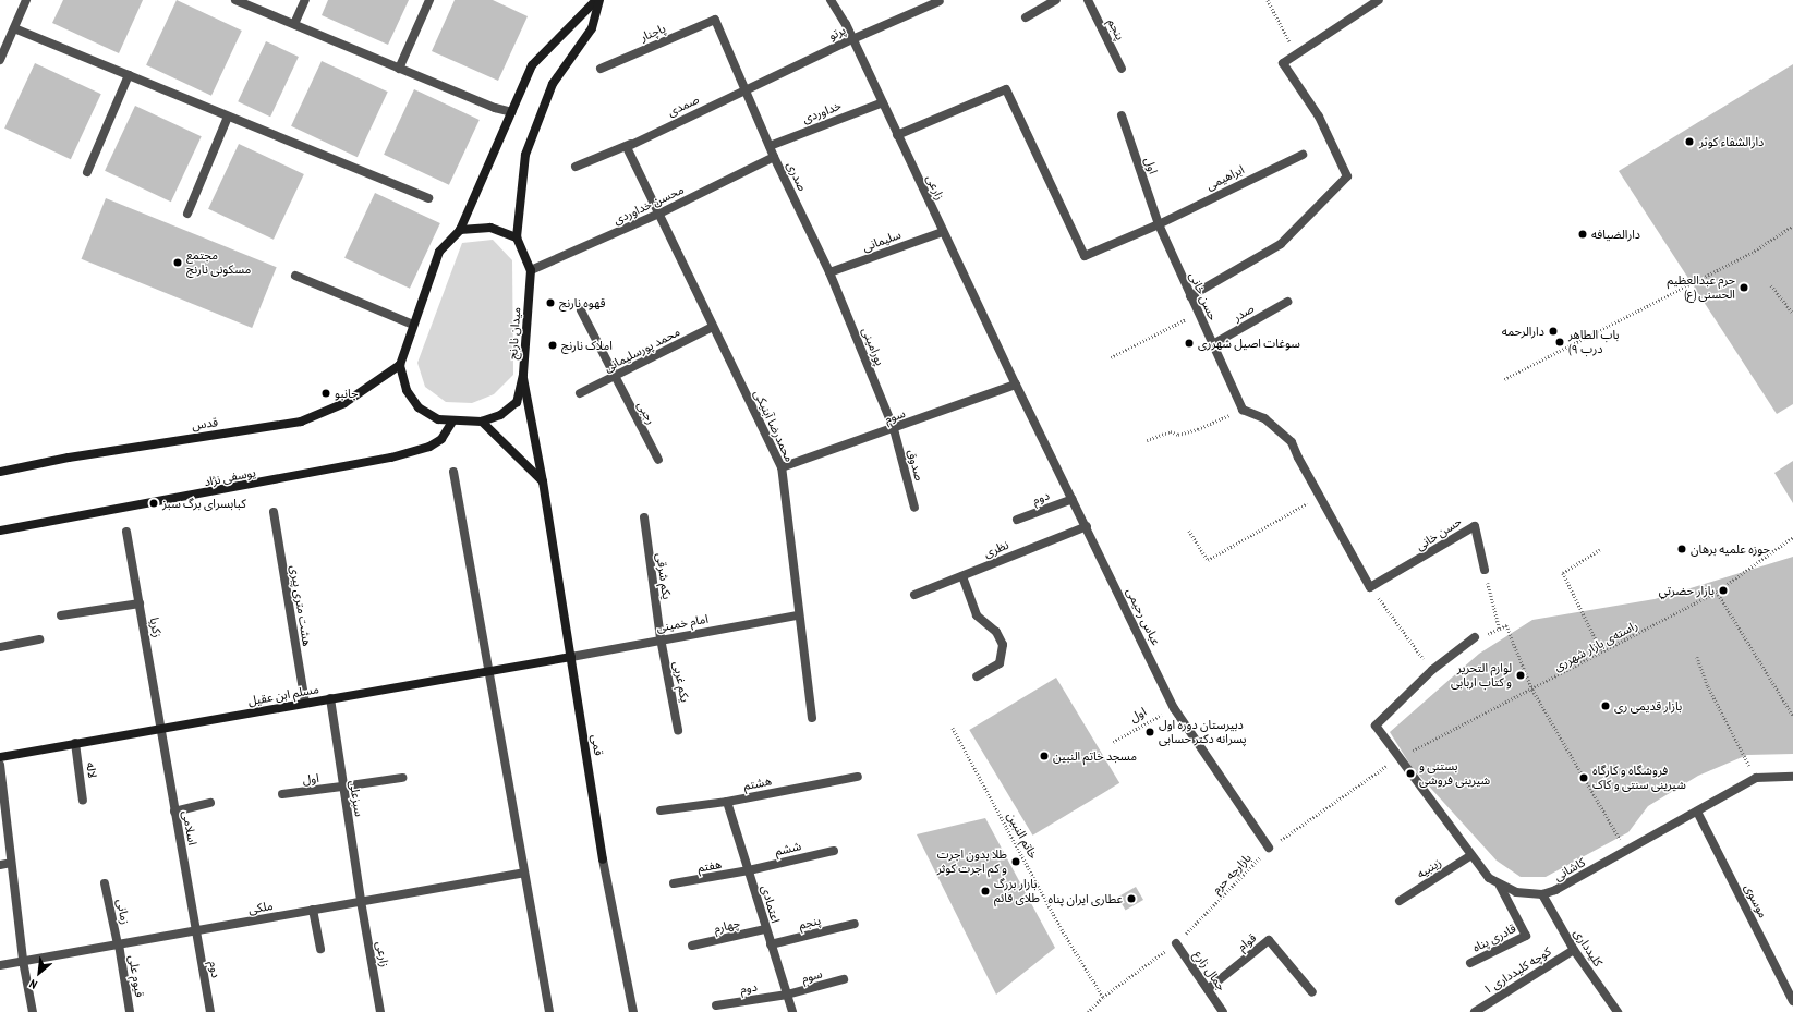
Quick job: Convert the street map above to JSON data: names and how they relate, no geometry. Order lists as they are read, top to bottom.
{
  "streets": {
    "street": [
      "پنجم",
      "پاچنار",
      "پرتو",
      "صمدی",
      "خداوردی",
      "اول",
      "صدری",
      "ابراهیمی",
      "زارعی",
      "محسن خداوردی",
      "سلیمانی",
      "حسن خانی",
      "صدر",
      "میدان نارنج",
      "پورامینی",
      "محمد پورسلیمانی",
      "رجبی",
      "سوم",
      "قدس",
      "محمدرضا آبنیکی",
      "صدوق",
      "یوسفی نژاد",
      "دوم",
      "نظری",
      "یکم شرقی",
      "هشت متری پیری",
      "عباس رحیمی",
      "امام خمینی",
      "زکریا",
      "یکم غربی",
      "مسلم ابن عقیل",
      "قمی",
      "لاله",
      "هشتم",
      "سبزعلی",
      "اسلامی",
      "ششم",
      "هفتم",
      "زینبیه",
      "کاشانی",
      "موسوی",
      "اعتمادی",
      "ملکی",
      "زمانی",
      "چهارم",
      "قادری پناه",
      "قوام",
      "کلیدداری",
      "جمال زارع",
      "کوچه کلیدداری ۱",
      "قیوم علی"
    ],
    "path": ["راسته‌ی بازار شهر‌ری", "خاتم النبین", "بازارچه حرم"]
  },
  "crossings": [
    ["پنجم", "اعتمادی"],
    ["پاچنار", "صدری"],
    ["پرتو", "صمدی"],
    ["پرتو", "صدری"],
    ["پرتو", "زارعی"],
    ["صمدی", "صدری"],
    ["خداوردی", "صدری"],
    ["خداوردی", "زارعی"],
    ["اول", "ابراهیمی"],
    ["اول", "حسن خانی"],
    ["اول", "عباس رحیمی"],
    ["اول", "سبزعلی"],
    ["صدری", "محسن خداوردی"],
    ["صدری", "سلیمانی"],
    ["صدری", "پورامینی"],
    ["ابراهیمی", "حسن خانی"],
    ["زارعی", "سلیمانی"],
    ["زارعی", "سوم"],
    ["زارعی", "عباس رحیمی"],
    ["زارعی", "سبزعلی"],
    ["زارعی", "ملکی"],
    ["محسن خداوردی", "میدان نارنج"],
    ["محسن خداوردی", "محمدرضا آبنیکی"],
    ["سلیمانی", "پورامینی"],
    ["حسن خانی", "صدر"],
    ["میدان نارنج", "قدس"],
    ["میدان نارنج", "یوسفی نژاد"],
    ["میدان نارنج", "قمی"],
    ["پورامینی", "سوم"],
    ["پورامینی", "صدوق"],
    ["محمد پورسلیمانی", "رجبی"],
    ["محمد پورسلیمانی", "محمدرضا آبنیکی"],
    ["سوم", "محمدرضا آبنیکی"],
    ["سوم", "صدوق"],
    ["سوم", "دوم"],
    ["سوم", "عباس رحیمی"],
    ["سوم", "اعتمادی"],
    ["محمدرضا آبنیکی", "امام خمینی"],
    ["دوم", "عباس رحیمی"],
    ["دوم", "اسلامی"],
    ["دوم", "اعتمادی"],
    ["دوم", "ملکی"],
    ["نظری", "عباس رحیمی"],
    ["یکم شرقی", "امام خمینی"],
    ["یکم شرقی", "یکم غربی"],
    ["هشت متری پیری", "مسلم ابن عقیل"],
    ["عباس رحیمی", "بازارچه حرم"],
    ["امام خمینی", "یکم غربی"],
    ["امام خمینی", "مسلم ابن عقیل"],
    ["امام خمینی", "قمی"],
    ["زکریا", "مسلم ابن عقیل"],
    ["زکریا", "اسلامی"],
    ["راسته‌ی بازار شهر‌ری", "بازارچه حرم"],
    ["مسلم ابن عقیل", "قمی"],
    ["مسلم ابن عقیل", "لاله"],
    ["مسلم ابن عقیل", "سبزعلی"],
    ["مسلم ابن عقیل", "اسلامی"],
    ["هشتم", "اعتمادی"],
    ["سبزعلی", "ملکی"],
    ["اسلامی", "ملکی"],
    ["خاتم النبین", "بازارچه حرم"],
    ["ششم", "هفتم"],
    ["ششم", "اعتمادی"],
    ["هفتم", "اعتمادی"],
    ["کاشانی", "موسوی"],
    ["کاشانی", "کلیدداری"],
    ["بازارچه حرم", "جمال زارع"],
    ["اعتمادی", "چهارم"],
    ["ملکی", "زمانی"],
    ["ملکی", "قیوم علی"],
    ["زمانی", "قیوم علی"],
    ["قوام", "جمال زارع"],
    ["کلیدداری", "کوچه کلیدداری ۱"]
  ],
  "places": [
    "دارالشفاء کوثر",
    "دارالضیافه",
    "مجتمع مسکونی نارنج",
    "حرم عبدالعظیم الحسنی (ع)",
    "قهوه نارنج",
    "دارالرحمه",
    "باب الطاهر (درب ۹",
    "سوغات اصیل شهرری",
    "املاک نارنج",
    "جانبو",
    "کبابسرای برگ سبز",
    "حوزه علمیه برهان",
    "بازار حضرتي",
    "لوازم التحریر و کتاب اربابی",
    "بازار قدیمی ری",
    "دبیرستان دوره اول پسرانه دکتر حسابی",
    "مسجد خاتم النبین",
    "بستنی و شیرینی فروشی",
    "فروشگاه و کارگاه شیرینی سنتی و کاک",
    "طلا بدون اجرت و كم اجرت كوثر",
    "بازار بزرگ طلای قائم",
    "عطاری ایران پناه"
  ],
  "north": "bottom left"
}
